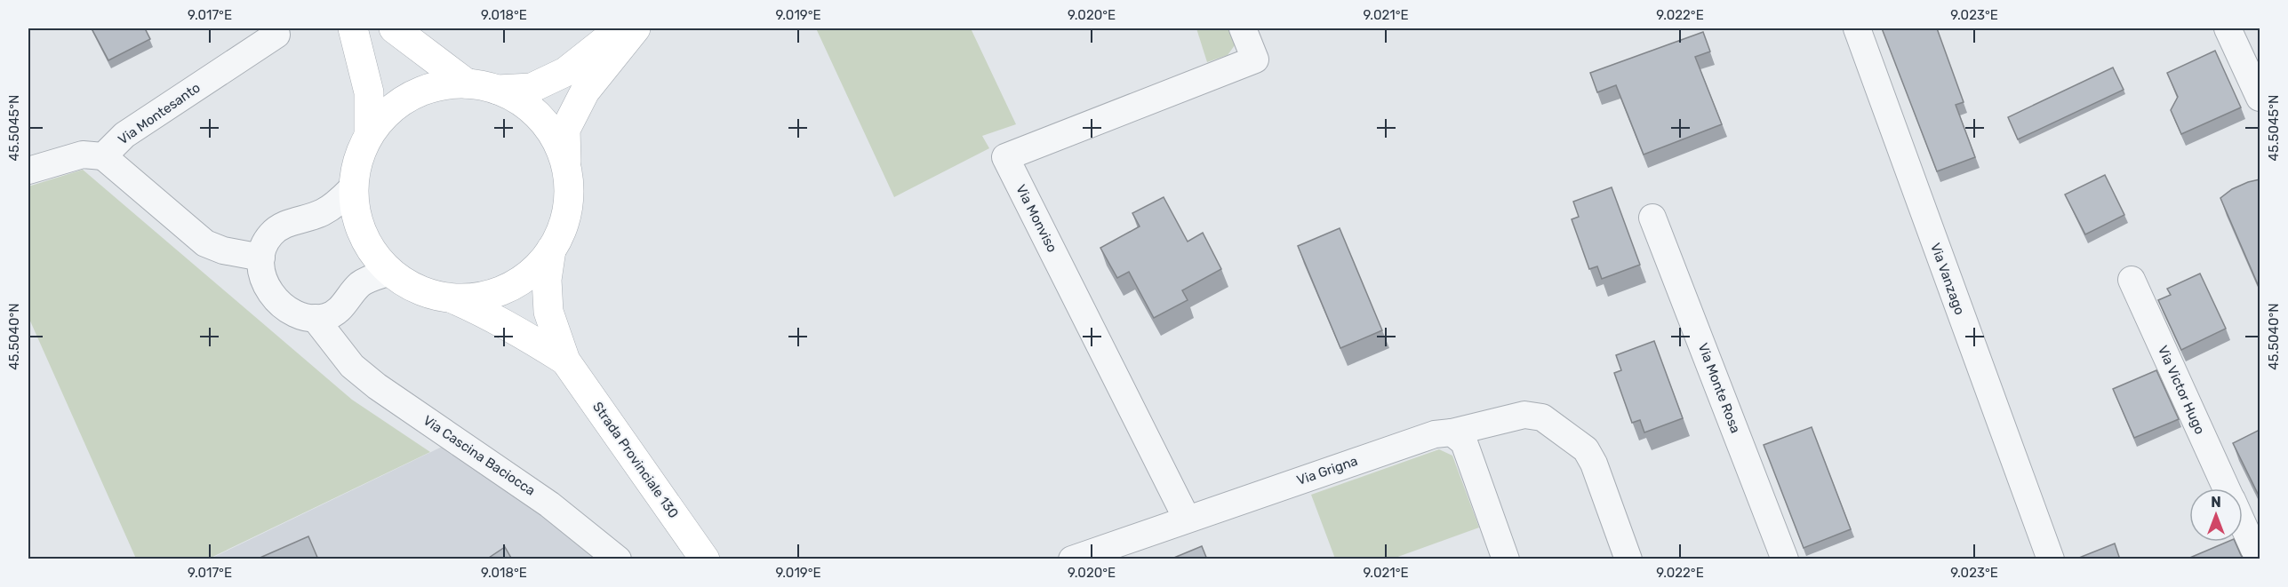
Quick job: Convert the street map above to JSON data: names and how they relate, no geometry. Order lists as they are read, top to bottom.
{
  "streets": {
    "street": [
      "Via Montesanto",
      "Via Monviso",
      "Via Vanzago",
      "Via Monte Rosa",
      "Via Victor Hugo",
      "Via Cascina Baciocca",
      "Strada Provinciale 130",
      "Via Grigna"
    ]
  },
  "crossings": [
    ["Via Monviso", "Via Grigna"]
  ],
  "north": "top",
  "coordinates": [
    "9.017°E",
    "9.018°E",
    "9.019°E",
    "9.020°E",
    "9.021°E",
    "9.022°E",
    "9.023°E",
    "45.5045°N",
    "45.5040°N"
  ]
}
